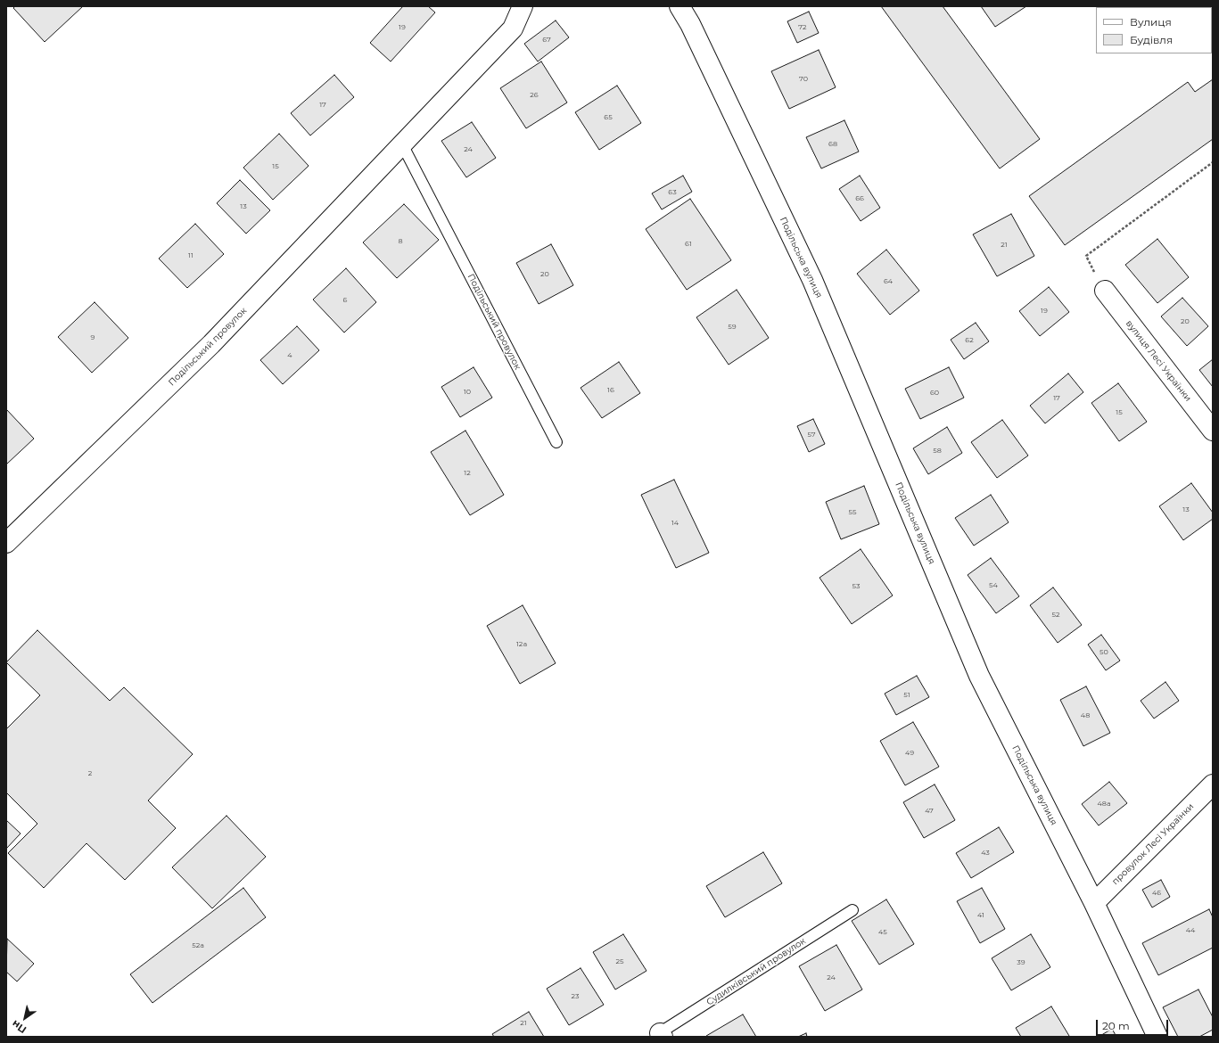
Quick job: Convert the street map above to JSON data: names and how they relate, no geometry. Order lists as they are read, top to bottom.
{
  "streets": {
    "street": [
      "Подільська вулиця",
      "Подільський провулок",
      "вулиця Лесі Українки",
      "провулок Лесі Українки"
    ],
    "lane": ["Судилківський провулок"]
  },
  "crossings": [
    ["Подільська вулиця", "провулок Лесі Українки"]
  ],
  "house_numbers": [
    "19",
    "72",
    "67",
    "70",
    "26",
    "17",
    "65",
    "68",
    "24",
    "15",
    "63",
    "66",
    "13",
    "8",
    "61",
    "21",
    "11",
    "20",
    "64",
    "6",
    "19",
    "20",
    "59",
    "9",
    "62",
    "4",
    "16",
    "10",
    "60",
    "17",
    "15",
    "57",
    "58",
    "12",
    "13",
    "55",
    "14",
    "54",
    "53",
    "52",
    "12а",
    "50",
    "51",
    "48",
    "49",
    "2",
    "48а",
    "47",
    "43",
    "46",
    "41",
    "44",
    "45",
    "52а",
    "25",
    "39",
    "24",
    "23",
    "21"
  ],
  "legend": ["Вулиця", "Будівля"],
  "scale_bar": "20 m",
  "north": "bottom left"
}
